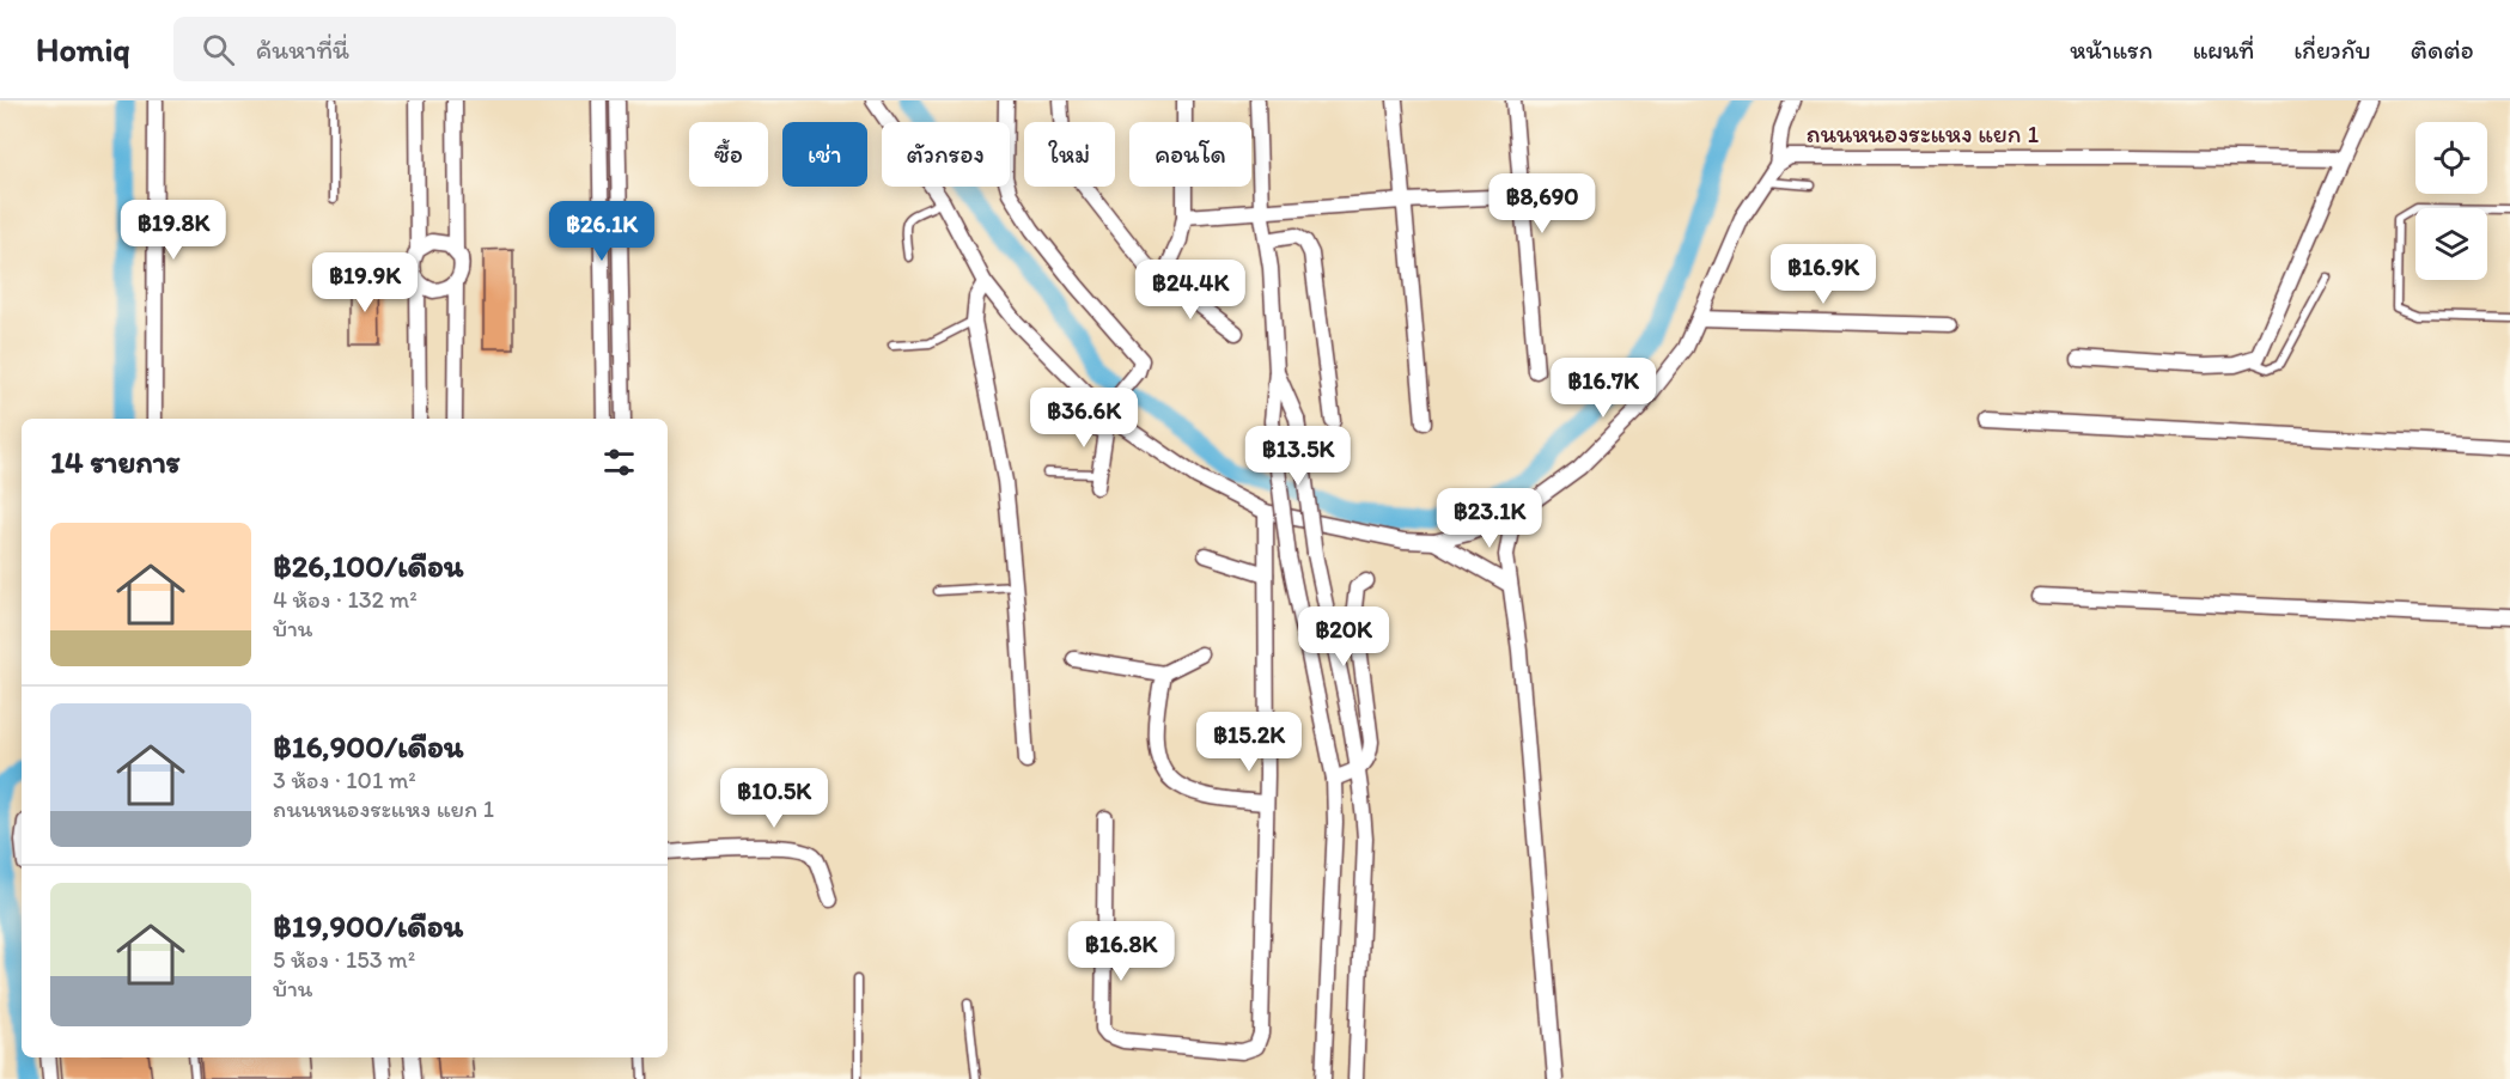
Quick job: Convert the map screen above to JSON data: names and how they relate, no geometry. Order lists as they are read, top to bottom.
{
  "streets": {
    "street": ["ถนนหนองระแหง แยก 1"]
  },
  "page": {
    "header": "Homiq",
    "search": "ค้นหาที่นี่",
    "nav": [
      "หน้าแรก",
      "แผนที่",
      "เกี่ยวกับ",
      "ติดต่อ"
    ],
    "chip": [
      "ซื้อ",
      "เช่า",
      "ตัวกรอง",
      "ใหม่",
      "คอนโด"
    ],
    "price": [
      "฿8,690",
      "฿19.8K",
      "฿26.1K",
      "฿16.9K",
      "฿19.9K",
      "฿24.4K",
      "฿16.7K",
      "฿36.6K",
      "฿13.5K",
      "฿23.1K",
      "฿20K",
      "฿15.2K",
      "฿10.5K",
      "฿16.8K"
    ],
    "heading": "14 รายการ",
    "list": [
      {
        "name": "฿26,100/เดือน",
        "note": "4 ห้อง · 132 m² · บ้าน"
      },
      {
        "name": "฿16,900/เดือน",
        "note": "3 ห้อง · 101 m² · ถนนหนองระแหง แยก 1"
      },
      {
        "name": "฿19,900/เดือน",
        "note": "5 ห้อง · 153 m² · บ้าน"
      }
    ]
  }
}
